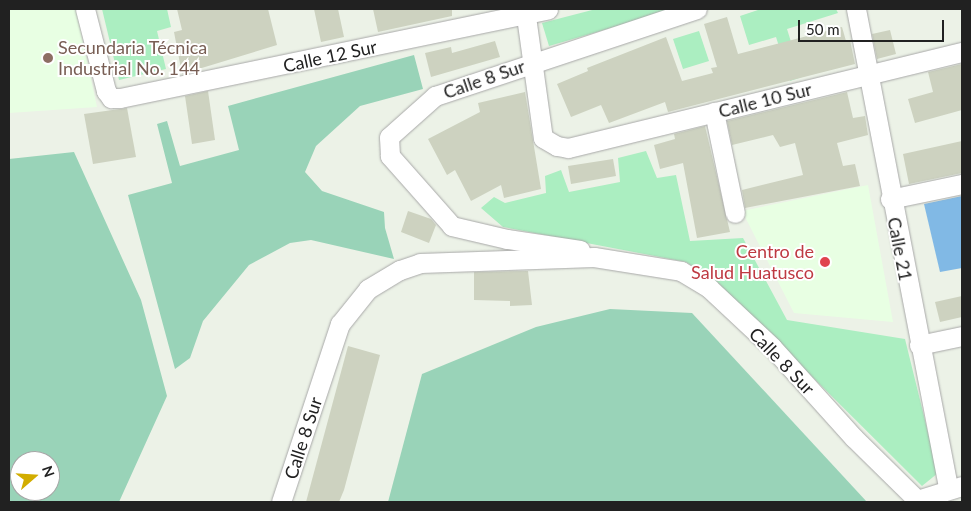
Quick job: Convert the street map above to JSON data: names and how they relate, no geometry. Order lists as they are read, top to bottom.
{
  "streets": {
    "street": [
      "Calle 12 Sur",
      "Calle 8 Sur",
      "Calle 10 Sur",
      "Calle 21"
    ]
  },
  "crossings": [
    ["Calle 8 Sur", "Calle 10 Sur"],
    ["Calle 10 Sur", "Calle 21"]
  ],
  "places": ["Secundaria Técnica Industrial No. 144", "Centro de Salud Huatusco"],
  "scale_bar": "50 m",
  "north": "right"
}
